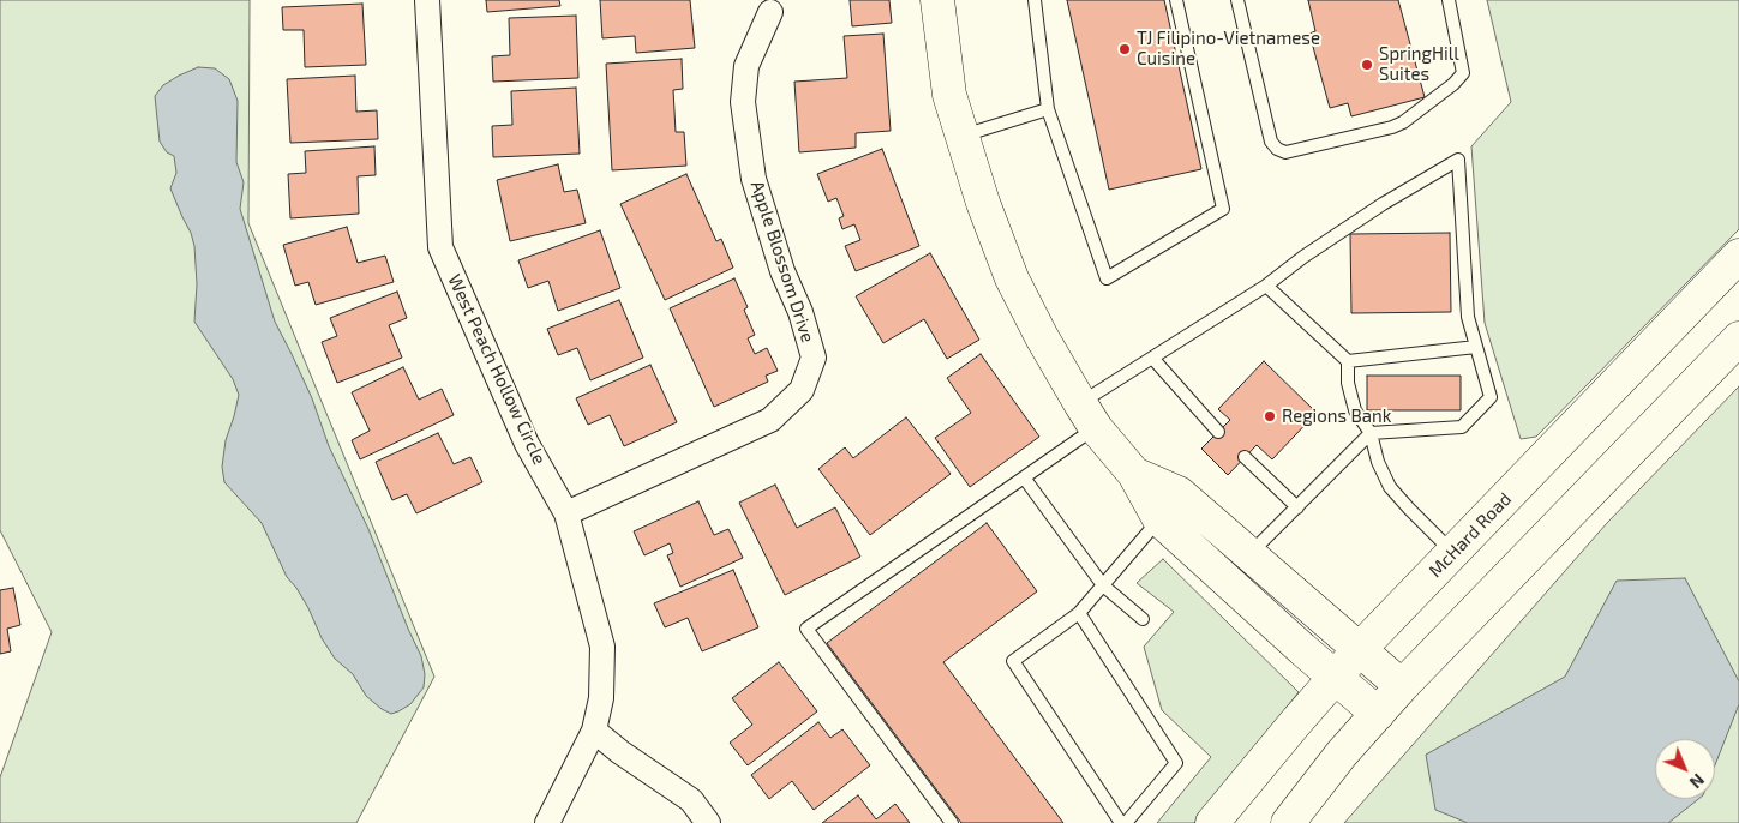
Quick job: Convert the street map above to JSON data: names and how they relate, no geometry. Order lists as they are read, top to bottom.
{
  "streets": {
    "main road": ["McHard Road"],
    "street": ["Apple Blossom Drive", "West Peach Hollow Circle"]
  },
  "crossings": [
    ["Apple Blossom Drive", "West Peach Hollow Circle"]
  ],
  "places": ["TJ Filipino-Vietnamese Cuisine", "SpringHill Suites", "Regions Bank"],
  "north": "bottom right"
}
